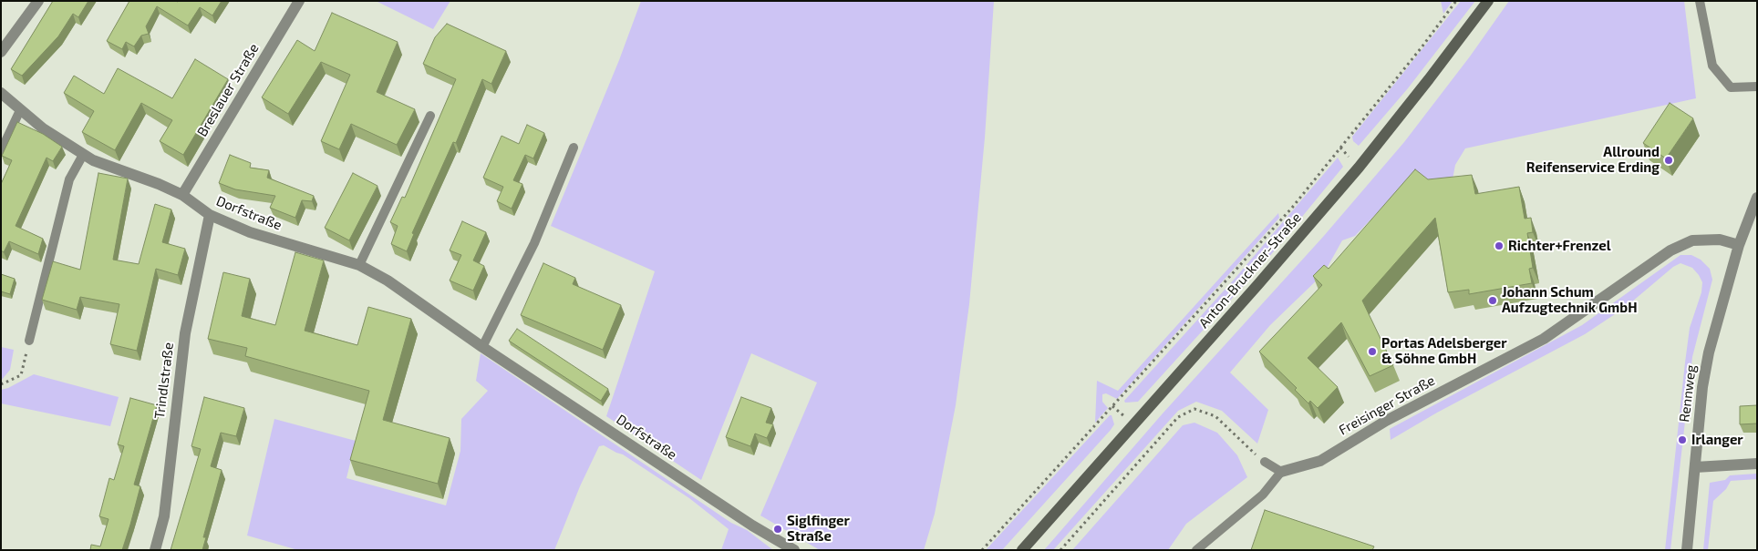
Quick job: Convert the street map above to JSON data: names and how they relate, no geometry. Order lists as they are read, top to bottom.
{
  "streets": {
    "main road": ["Anton-Bruckner-Straße"],
    "street": [
      "Breslauer Straße",
      "Dorfstraße",
      "Trindlstraße",
      "Rennweg",
      "Freisinger Straße"
    ]
  },
  "crossings": [
    ["Breslauer Straße", "Dorfstraße"],
    ["Dorfstraße", "Trindlstraße"],
    ["Rennweg", "Freisinger Straße"]
  ],
  "places": [
    "Allround Reifenservice Erding",
    "Richter+Frenzel",
    "Johann Schum Aufzugtechnik GmbH",
    "Portas Adelsberger & Söhne GmbH",
    "Irlanger",
    "Siglfinger Straße"
  ]
}
